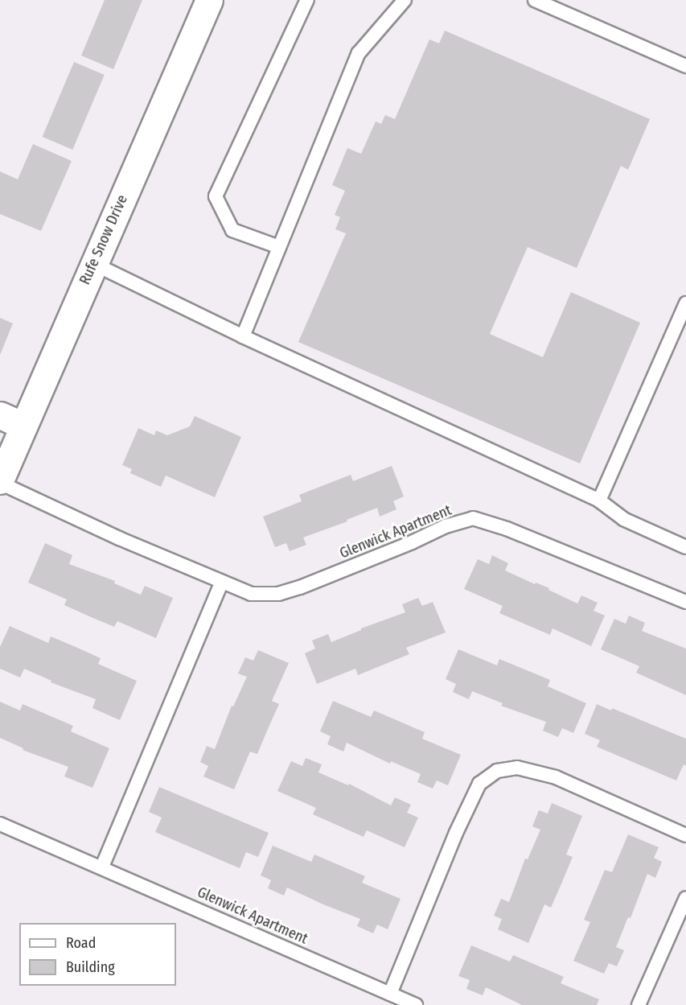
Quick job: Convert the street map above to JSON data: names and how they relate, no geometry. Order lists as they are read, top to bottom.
{
  "streets": {
    "main road": ["Rufe Snow Drive"],
    "lane": ["Glenwick Apartment"]
  },
  "crossings": [
    ["Rufe Snow Drive", "Glenwick Apartment"]
  ],
  "legend": ["Road", "Building"]
}
